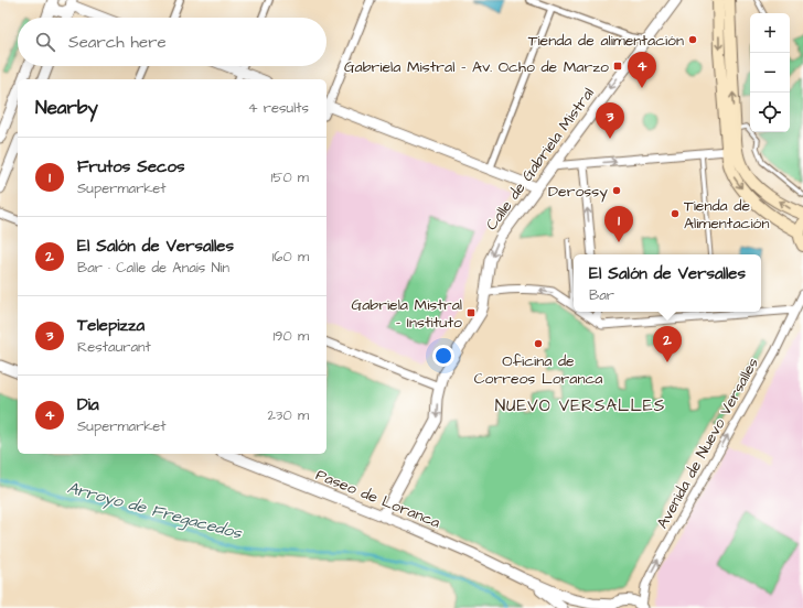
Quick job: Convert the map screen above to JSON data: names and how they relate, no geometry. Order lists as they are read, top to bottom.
{
  "streets": {
    "street": ["Calle de Gabriela Mistral", "Avenida de Nuevo Versalles", "Paseo de Loranca"]
  },
  "crossings": [
    ["Calle de Gabriela Mistral", "Paseo de Loranca"],
    ["Avenida de Nuevo Versalles", "Paseo de Loranca"]
  ],
  "one_way": ["Calle de Gabriela Mistral", "Avenida de Nuevo Versalles"],
  "districts": ["NUEVO VERSALLES"],
  "water": ["Arroyo de Fregacedos"],
  "places": {
    "other": [
      "Tienda de alimentación",
      "Derossy",
      "Tienda de Alimentación",
      "Oficina de Correos Loranca"
    ],
    "transit": ["Gabriela Mistral - Av. Ocho de Marzo", "Gabriela Mistral - Instituto"]
  },
  "page": {
    "map_buttons": ["+", "−"],
    "search": "Search here",
    "pins": [
      "4",
      "3",
      "1",
      "2"
    ],
    "heading": ["Nearby", "4 results"],
    "list": [
      {
        "mark": "1",
        "name": "Frutos Secos",
        "note": "Supermarket",
        "value": "150 m"
      },
      {
        "mark": "2",
        "name": "El Salón de Versalles",
        "note": "Bar · Calle de Anaís Nin",
        "value": "160 m"
      },
      {
        "mark": "3",
        "name": "Telepizza",
        "note": "Restaurant",
        "value": "190 m"
      },
      {
        "mark": "4",
        "name": "Dia",
        "note": "Supermarket",
        "value": "230 m"
      }
    ],
    "popup": ["El Salón de Versalles", "Bar"]
  }
}
